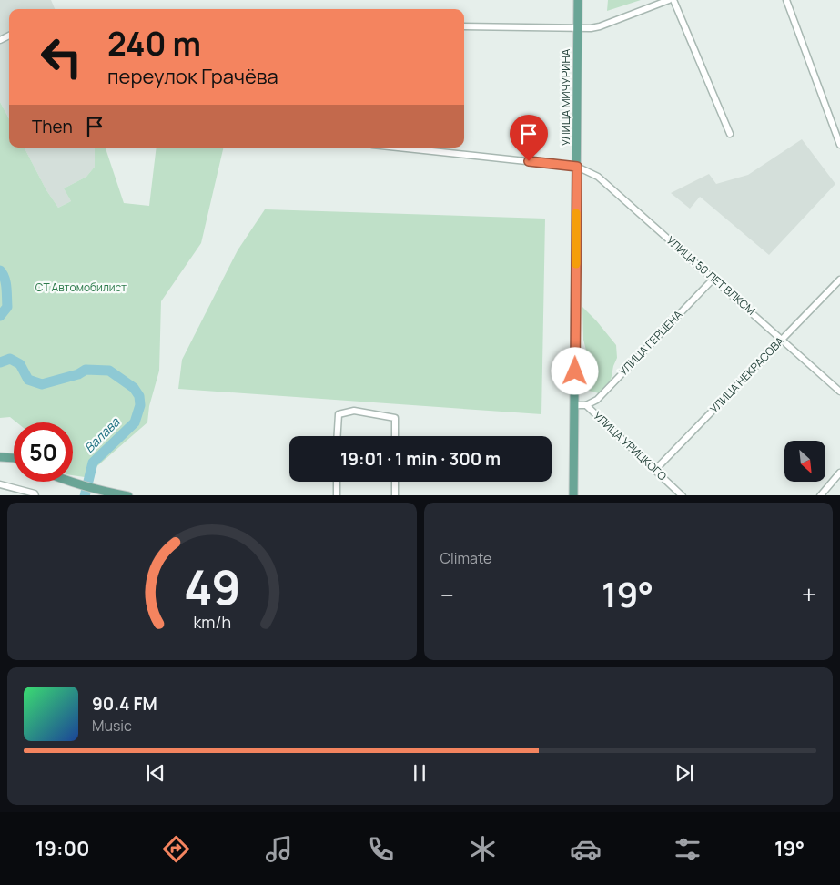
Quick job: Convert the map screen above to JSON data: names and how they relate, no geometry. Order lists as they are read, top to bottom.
{
  "streets": {
    "main road": ["УЛИЦА МИЧУРИНА"],
    "street": [
      "УЛИЦА 50 ЛЕТ ВЛКСМ",
      "УЛИЦА ГЕРЦЕНА",
      "УЛИЦА НЕКРАСОВА",
      "УЛИЦА УРИЦКОГО"
    ]
  },
  "crossings": [
    ["УЛИЦА МИЧУРИНА", "УЛИЦА 50 ЛЕТ ВЛКСМ"],
    ["УЛИЦА МИЧУРИНА", "УЛИЦА УРИЦКОГО"],
    ["УЛИЦА 50 ЛЕТ ВЛКСМ", "УЛИЦА ГЕРЦЕНА"],
    ["УЛИЦА 50 ЛЕТ ВЛКСМ", "УЛИЦА НЕКРАСОВА"],
    ["УЛИЦА ГЕРЦЕНА", "УЛИЦА УРИЦКОГО"],
    ["УЛИЦА НЕКРАСОВА", "УЛИЦА УРИЦКОГО"]
  ],
  "water": ["Валава"],
  "parks": ["СТ Автомобилист"],
  "north": "bottom right",
  "page": {
    "turn": ["240 m", "переулок Грачёва"],
    "then": "Then",
    "limit": "50",
    "trip": "19:01 · 1 min · 300 m",
    "tile": "Climate",
    "heat": ["−", "19°", "+"],
    "song": ["90.4 FM", "Music"],
    "tabs": ["19:00", "19°"],
    "gauge": ["49", "km/h"]
  }
}
